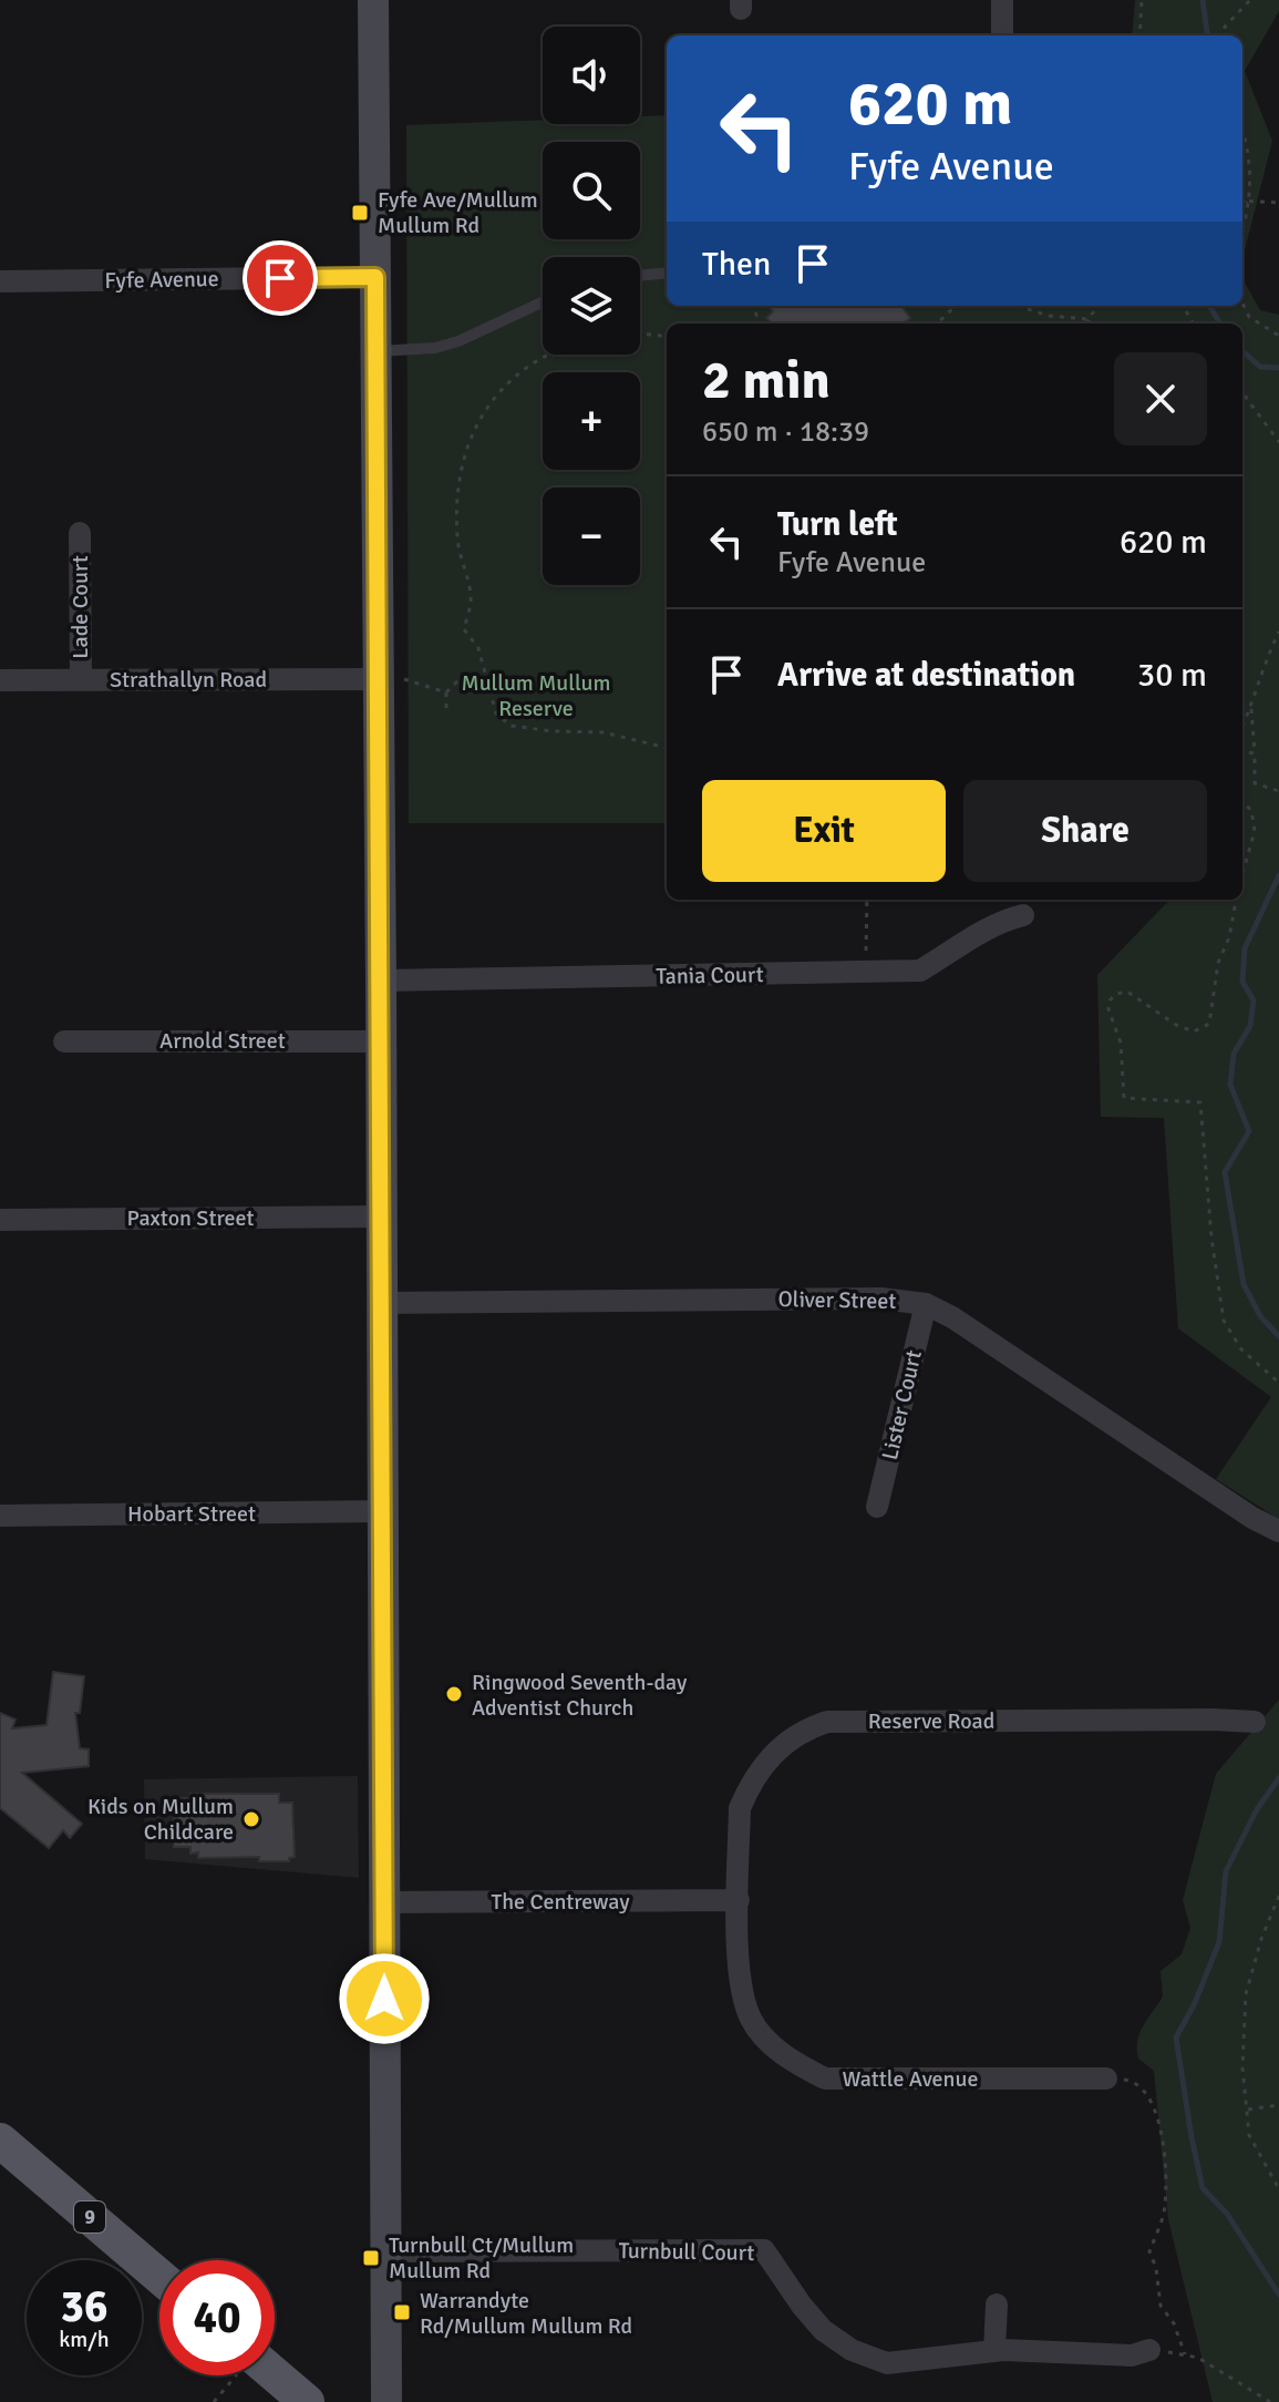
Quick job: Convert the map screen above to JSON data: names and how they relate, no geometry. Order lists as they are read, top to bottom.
{
  "streets": {
    "main road": ["9"],
    "street": [
      "Fyfe Avenue",
      "Lade Court",
      "Strathallyn Road",
      "Tania Court",
      "Arnold Street",
      "Paxton Street",
      "Oliver Street",
      "Lister Court",
      "Hobart Street",
      "Reserve Road",
      "The Centreway",
      "Wattle Avenue",
      "Turnbull Court"
    ]
  },
  "crossings": [
    ["Lade Court", "Strathallyn Road"],
    ["Oliver Street", "Lister Court"],
    ["Reserve Road", "The Centreway"],
    ["Reserve Road", "Wattle Avenue"],
    ["The Centreway", "Wattle Avenue"]
  ],
  "parks": ["Mullum Mullum Reserve"],
  "places": {
    "transit": ["Fyfe Ave/Mullum Mullum Rd", "Turnbull Ct/Mullum Mullum Rd", "Warrandyte Rd/Mullum Mullum Rd"],
    "other": ["Ringwood Seventh-day Adventist Church", "Kids on Mullum Childcare"]
  },
  "page": {
    "map_buttons": ["+", "−"],
    "turn": ["620 m", "Fyfe Avenue"],
    "then": "Then",
    "heading": ["2 min", "650 m · 18:39"],
    "list": [
      {
        "name": "Turn left",
        "note": "Fyfe Avenue",
        "value": "620 m"
      },
      {
        "name": "Arrive at destination",
        "value": "30 m"
      }
    ],
    "buttons": ["Exit", "Share"],
    "speed": "36 km/h",
    "limit": "40"
  }
}
